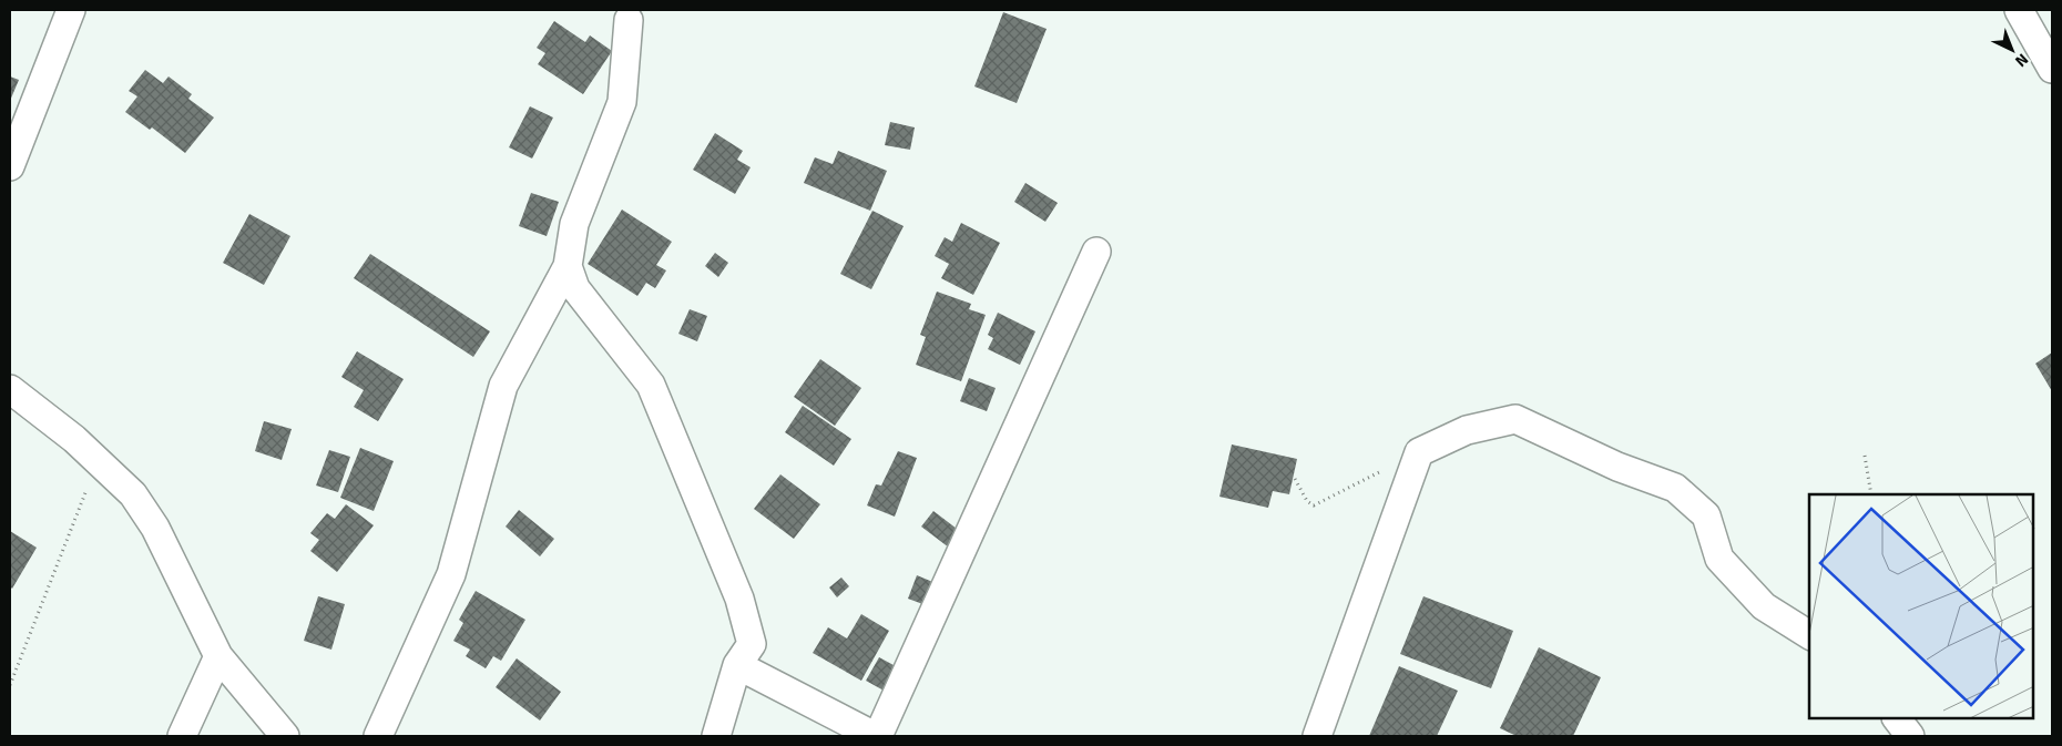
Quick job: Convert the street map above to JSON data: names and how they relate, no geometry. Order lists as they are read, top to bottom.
{
  "north": "bottom right"
}
